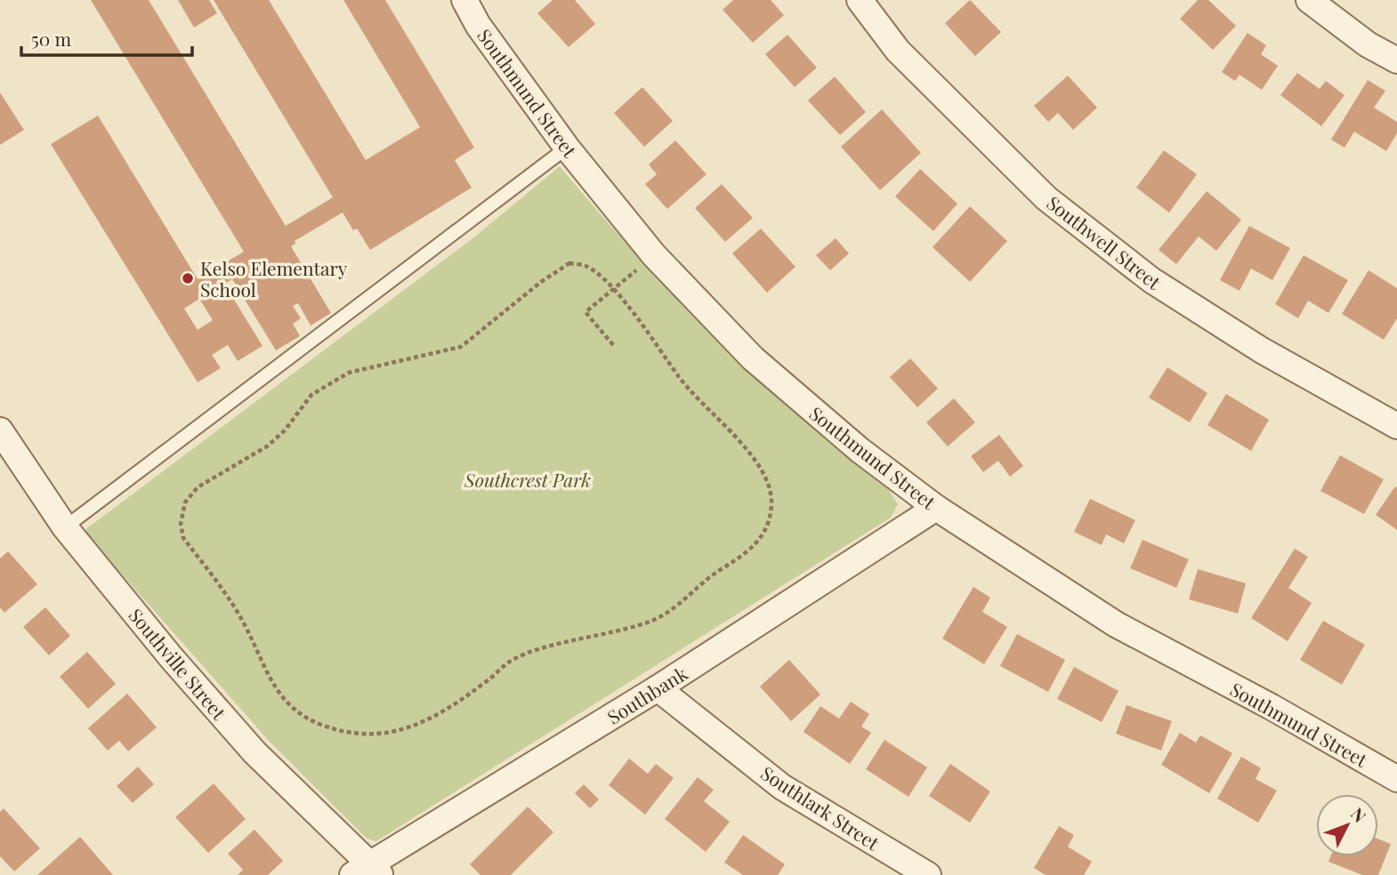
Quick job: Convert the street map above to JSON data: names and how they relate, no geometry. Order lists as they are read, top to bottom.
{
  "streets": {
    "street": [
      "Southmund Street",
      "Southwell Street",
      "Southville Street",
      "Southbank",
      "Southlark Street"
    ]
  },
  "crossings": [
    ["Southmund Street", "Southbank"],
    ["Southville Street", "Southbank"],
    ["Southbank", "Southlark Street"]
  ],
  "parks": ["Southcrest Park"],
  "places": ["Kelso Elementary School"],
  "scale_bar": "50 m",
  "north": "top right"
}
